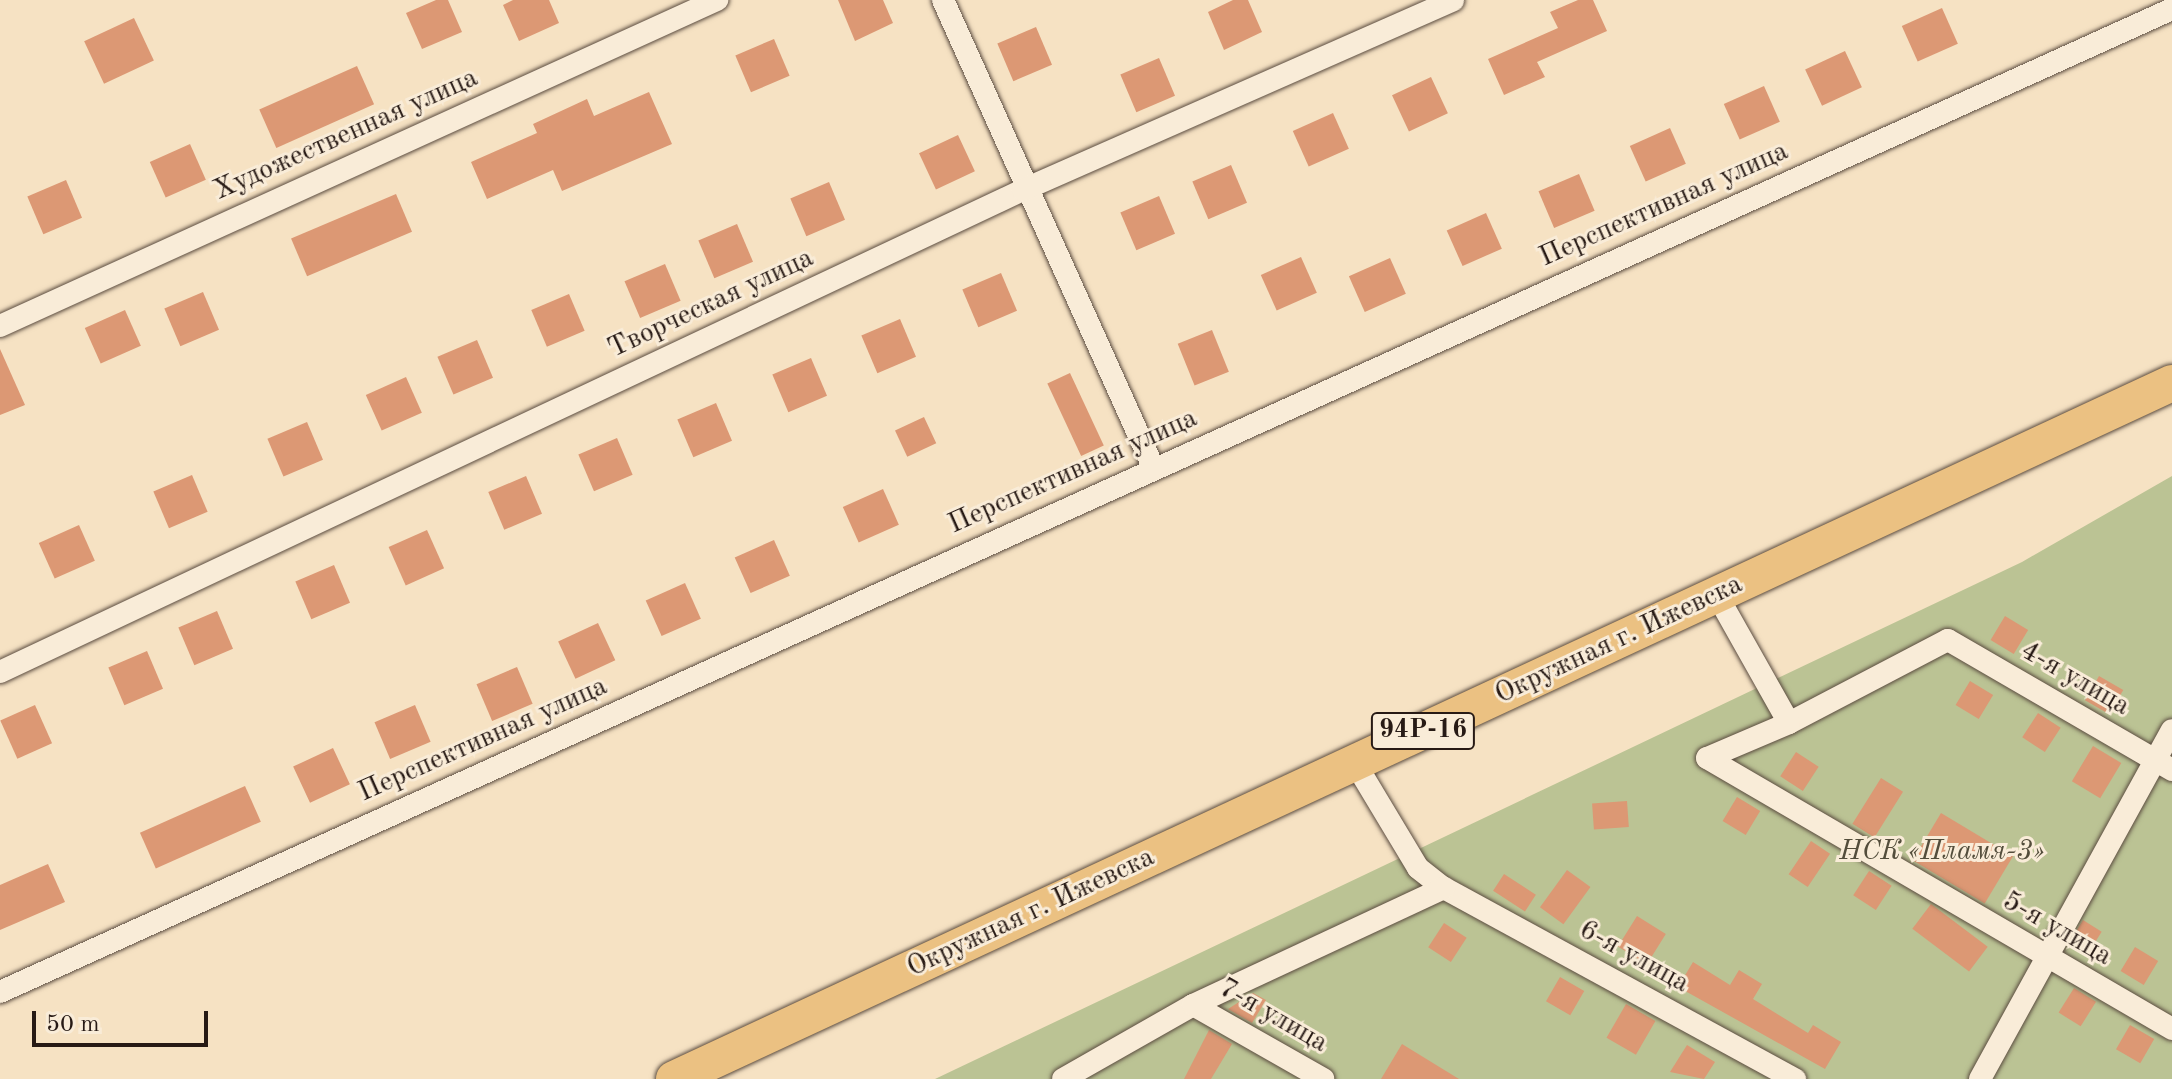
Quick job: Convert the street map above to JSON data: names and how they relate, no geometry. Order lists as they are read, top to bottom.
{
  "streets": {
    "main road": ["Окружная г. Ижевска", "94Р-16"],
    "street": [
      "Художественная улица",
      "Перспективная улица",
      "Творческая улица",
      "4-я улица",
      "5-я улица",
      "6-я улица",
      "7-я улица"
    ]
  },
  "crossings": [
    ["Окружная г. Ижевска", "6-я улица"],
    ["4-я улица", "5-я улица"]
  ],
  "parks": ["НСК «Пламя-3»"],
  "scale_bar": "50 m"
}
